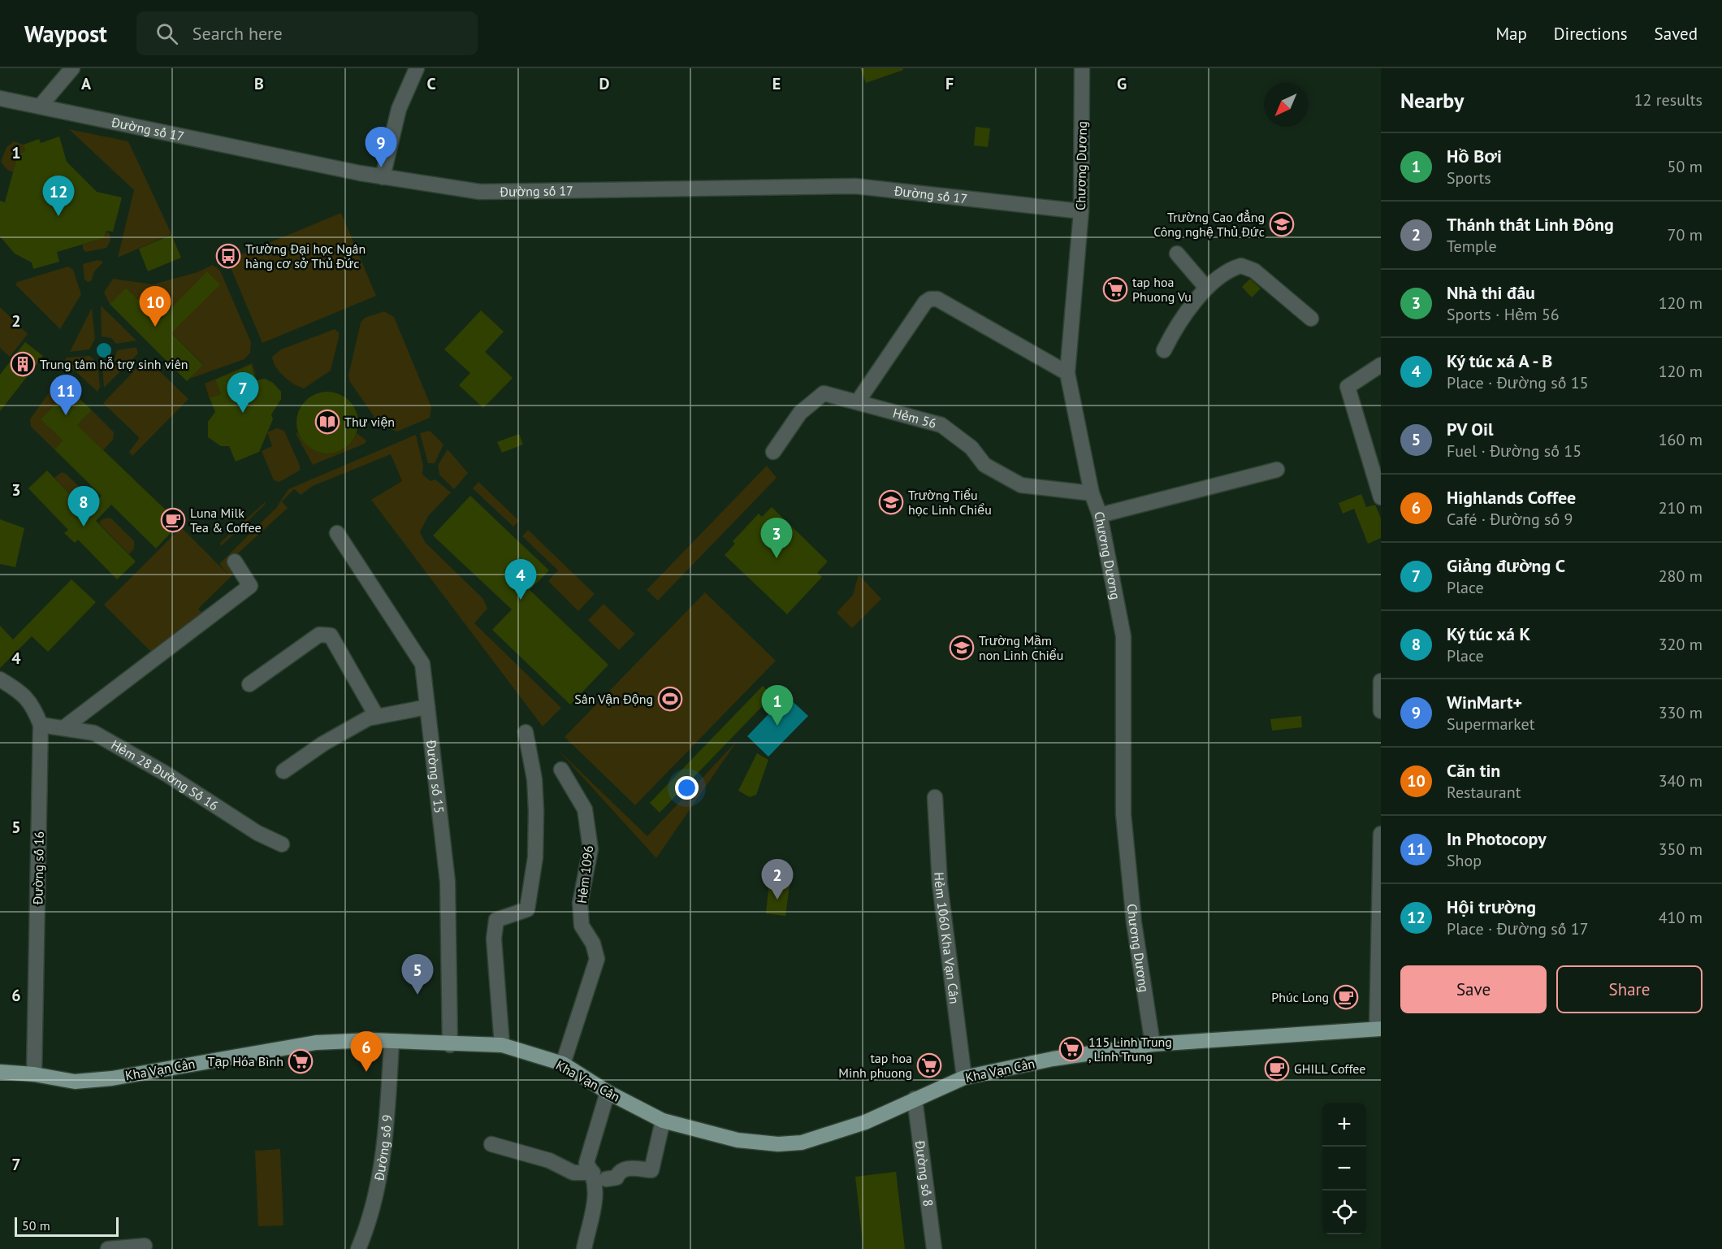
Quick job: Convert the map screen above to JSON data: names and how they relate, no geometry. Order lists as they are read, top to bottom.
{
  "streets": {
    "main road": ["Kha Vạn Cân"],
    "street": [
      "Đường số 17",
      "Chương Dương",
      "Hẻm 56",
      "Hẻm 28 Đường Số 16",
      "Đường số 15",
      "Đường số 16",
      "Hẻm 1096",
      "Hẻm 1060 Kha Vạn Cân",
      "Đường số 9",
      "Đường số 8"
    ]
  },
  "crossings": [
    ["Đường số 17", "Chương Dương"],
    ["Chương Dương", "Hẻm 56"],
    ["Chương Dương", "Kha Vạn Cân"],
    ["Hẻm 28 Đường Số 16", "Đường số 16"],
    ["Đường số 15", "Kha Vạn Cân"],
    ["Đường số 16", "Kha Vạn Cân"],
    ["Hẻm 1096", "Kha Vạn Cân"],
    ["Hẻm 1060 Kha Vạn Cân", "Kha Vạn Cân"],
    ["Kha Vạn Cân", "Đường số 9"],
    ["Kha Vạn Cân", "Đường số 8"]
  ],
  "places": {
    "school or university": ["Trường Cao đẳng Công nghệ Thủ Đức", "Trường Tiểu học Linh Chiểu", "Trường Mầm non Linh Chiểu"],
    "bus stop": ["Trường Đại học Ngân hàng cơ sở Thủ Đức"],
    "supermarket": [
      "tap hoa Phuong Vu",
      "115 Linh Trung , Linh Trung",
      "Tạp Hóa Bình",
      "tap hoa Minh phuong"
    ],
    "building": ["Trung tâm hỗ trợ sinh viên"],
    "library": ["Thư viện"],
    "cafe": ["Luna Milk Tea & Coffee", "Phúc Long", "GHILL Coffee"],
    "sports": ["Sân Vận Động"]
  },
  "scale_bar": "50 m",
  "north": "bottom left",
  "page": {
    "header": "Waypost",
    "search": "Search here",
    "nav": ["Map", "Directions", "Saved"],
    "heading": ["Nearby", "12 results"],
    "pins": [
      "9",
      "12",
      "10",
      "7",
      "11",
      "8",
      "3",
      "4",
      "1",
      "2",
      "5",
      "6"
    ],
    "list": [
      {
        "mark": "1",
        "name": "Hồ Bơi",
        "note": "Sports",
        "value": "50 m"
      },
      {
        "mark": "2",
        "name": "Thánh thất Linh Đông",
        "note": "Temple",
        "value": "70 m"
      },
      {
        "mark": "3",
        "name": "Nhà thi đấu",
        "note": "Sports · Hẻm 56",
        "value": "120 m"
      },
      {
        "mark": "4",
        "name": "Ký túc xá A - B",
        "note": "Place · Đường số 15",
        "value": "120 m"
      },
      {
        "mark": "5",
        "name": "PV Oil",
        "note": "Fuel · Đường số 15",
        "value": "160 m"
      },
      {
        "mark": "6",
        "name": "Highlands Coffee",
        "note": "Café · Đường số 9",
        "value": "210 m"
      },
      {
        "mark": "7",
        "name": "Giảng đường C",
        "note": "Place",
        "value": "280 m"
      },
      {
        "mark": "8",
        "name": "Ký túc xá K",
        "note": "Place",
        "value": "320 m"
      },
      {
        "mark": "9",
        "name": "WinMart+",
        "note": "Supermarket",
        "value": "330 m"
      },
      {
        "mark": "10",
        "name": "Căn tin",
        "note": "Restaurant",
        "value": "340 m"
      },
      {
        "mark": "11",
        "name": "In Photocopy",
        "note": "Shop",
        "value": "350 m"
      },
      {
        "mark": "12",
        "name": "Hội trường",
        "note": "Place · Đường số 17",
        "value": "410 m"
      }
    ],
    "buttons": ["Save", "Share"],
    "map_buttons": ["+", "−"],
    "scale": "50 m"
  },
  "grid": {
    "columns": [
      "A",
      "B",
      "C",
      "D",
      "E",
      "F",
      "G"
    ],
    "rows": [
      "1",
      "2",
      "3",
      "4",
      "5",
      "6",
      "7"
    ]
  }
}
